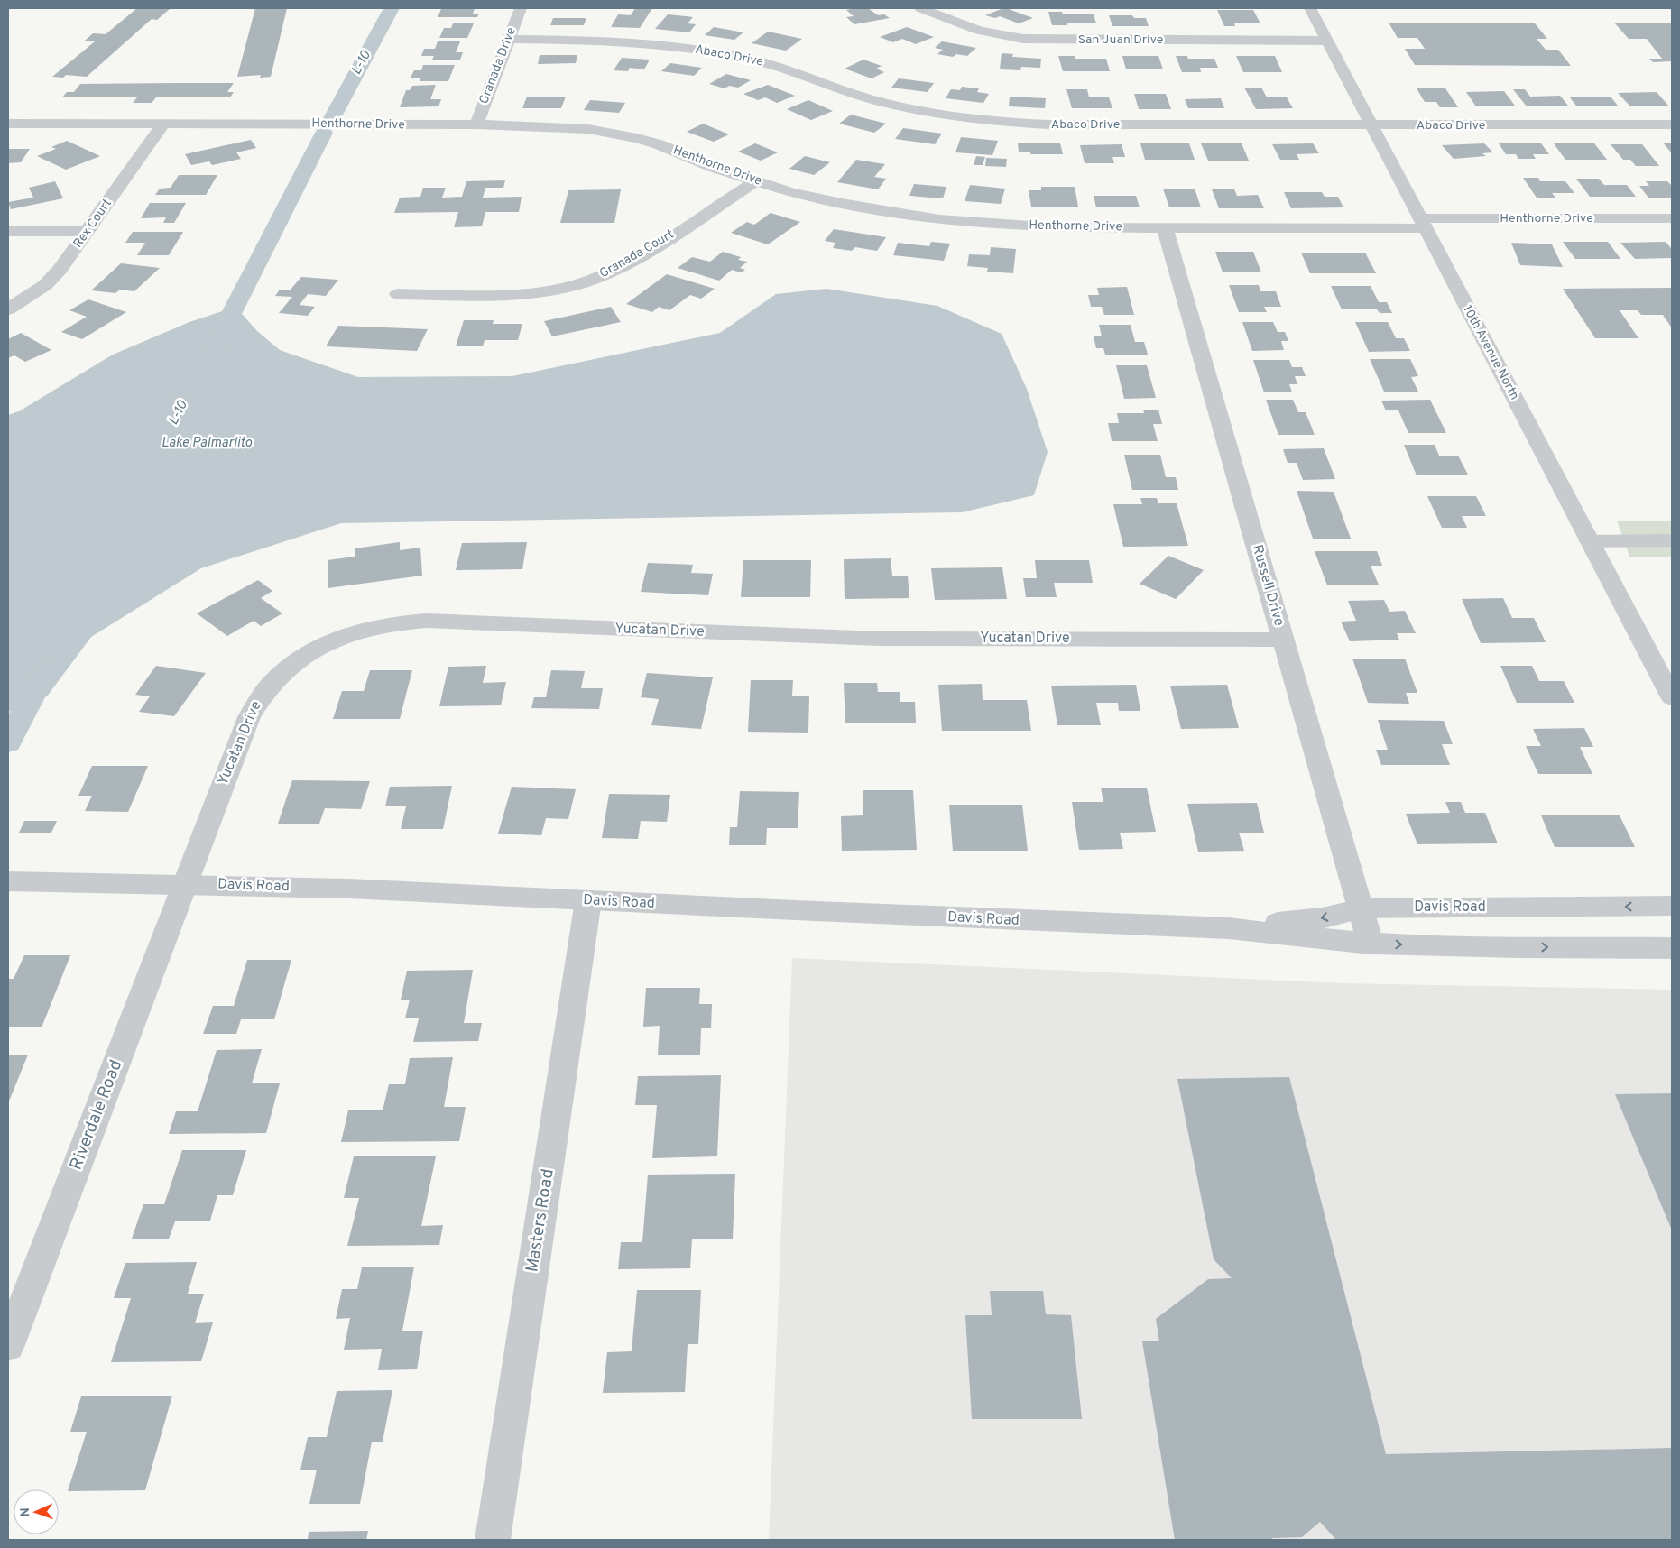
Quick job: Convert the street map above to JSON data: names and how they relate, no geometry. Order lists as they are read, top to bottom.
{
  "streets": {
    "street": [
      "San Juan Drive",
      "Abaco Drive",
      "Granada Drive",
      "Henthorne Drive",
      "Rex Court",
      "Granada Court",
      "10th Avenue North",
      "Russell Drive",
      "Yucatan Drive",
      "Davis Road",
      "Riverdale Road",
      "Masters Road"
    ]
  },
  "crossings": [
    ["San Juan Drive", "10th Avenue North"],
    ["Abaco Drive", "Granada Drive"],
    ["Abaco Drive", "10th Avenue North"],
    ["Granada Drive", "Henthorne Drive"],
    ["Henthorne Drive", "Rex Court"],
    ["Henthorne Drive", "Granada Court"],
    ["Henthorne Drive", "10th Avenue North"],
    ["Henthorne Drive", "Russell Drive"],
    ["Russell Drive", "Yucatan Drive"],
    ["Russell Drive", "Davis Road"],
    ["Yucatan Drive", "Davis Road"],
    ["Yucatan Drive", "Riverdale Road"],
    ["Davis Road", "Riverdale Road"],
    ["Davis Road", "Masters Road"]
  ],
  "water": ["L-10", "Lake Palmarlito"],
  "north": "left"
}
